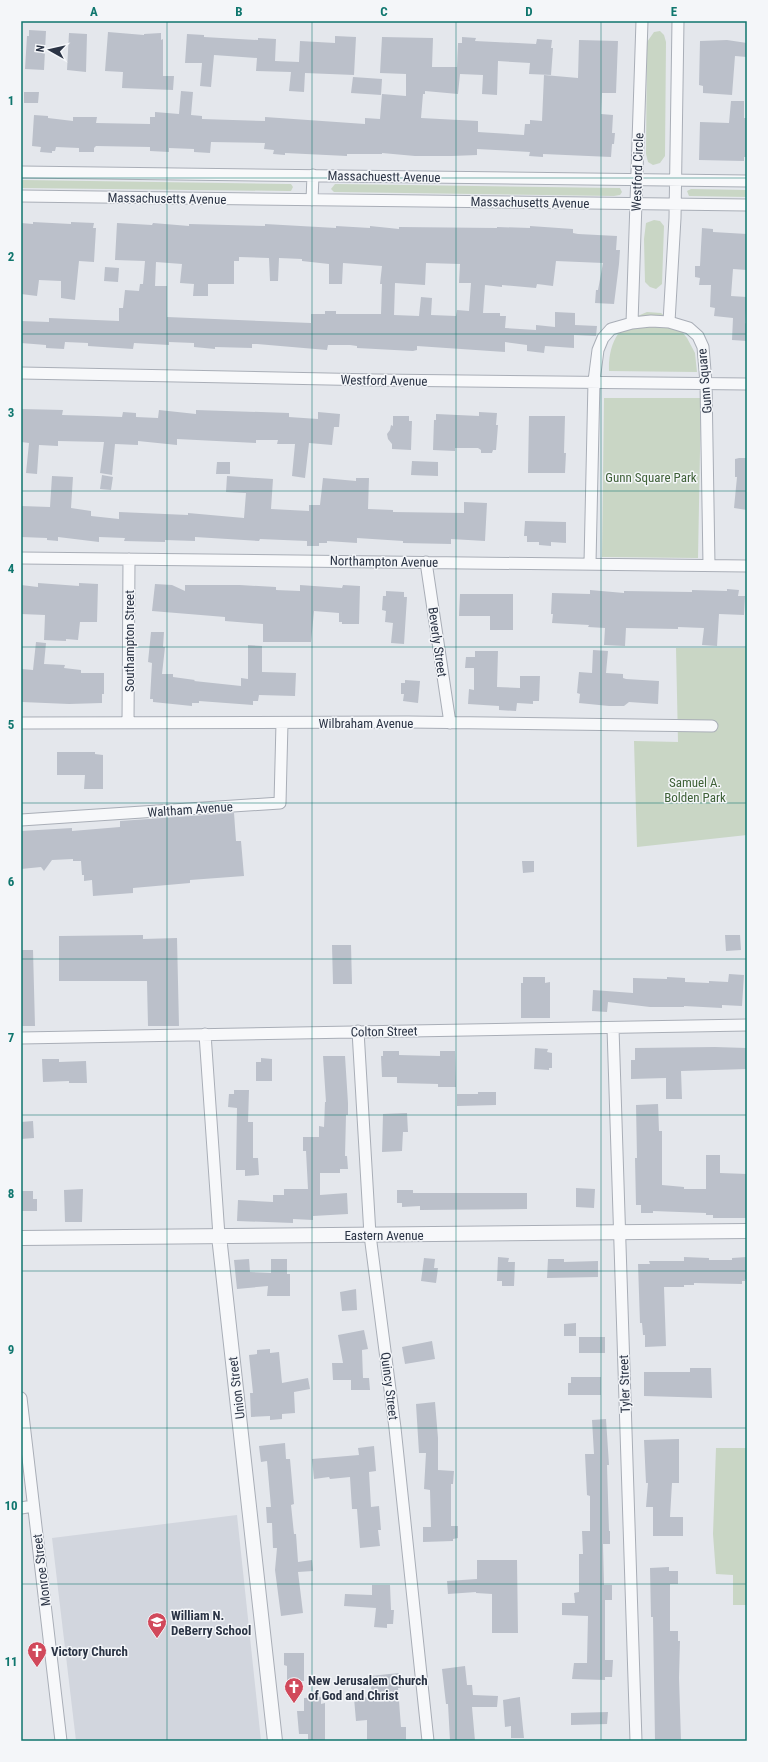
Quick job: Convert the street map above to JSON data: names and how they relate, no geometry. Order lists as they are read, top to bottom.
{
  "streets": {
    "street": [
      "Westford Circle",
      "Massachuestt Avenue",
      "Massachusetts Avenue",
      "Westford Avenue",
      "Gunn Square",
      "Northampton Avenue",
      "Southampton Street",
      "Beverly Street",
      "Wilbraham Avenue",
      "Waltham Avenue",
      "Colton Street",
      "Eastern Avenue",
      "Tyler Street",
      "Quincy Street",
      "Union Street",
      "Monroe Street"
    ]
  },
  "crossings": [
    ["Westford Circle", "Massachuestt Avenue"],
    ["Westford Circle", "Massachusetts Avenue"],
    ["Westford Circle", "Gunn Square"],
    ["Westford Avenue", "Gunn Square"],
    ["Gunn Square", "Northampton Avenue"],
    ["Northampton Avenue", "Southampton Street"],
    ["Northampton Avenue", "Beverly Street"],
    ["Southampton Street", "Wilbraham Avenue"],
    ["Beverly Street", "Wilbraham Avenue"],
    ["Wilbraham Avenue", "Waltham Avenue"],
    ["Colton Street", "Tyler Street"],
    ["Colton Street", "Quincy Street"],
    ["Colton Street", "Union Street"],
    ["Eastern Avenue", "Tyler Street"],
    ["Eastern Avenue", "Quincy Street"],
    ["Eastern Avenue", "Union Street"]
  ],
  "parks": ["Gunn Square Park", "Samuel A. Bolden Park"],
  "places": {
    "school or university": ["William N. DeBerry School"],
    "church": ["Victory Church", "New Jerusalem Church of God and Christ"]
  },
  "north": "left",
  "grid": {
    "columns": [
      "A",
      "B",
      "C",
      "D",
      "E"
    ],
    "rows": [
      "1",
      "2",
      "3",
      "4",
      "5",
      "6",
      "7",
      "8",
      "9",
      "10",
      "11"
    ]
  }
}
